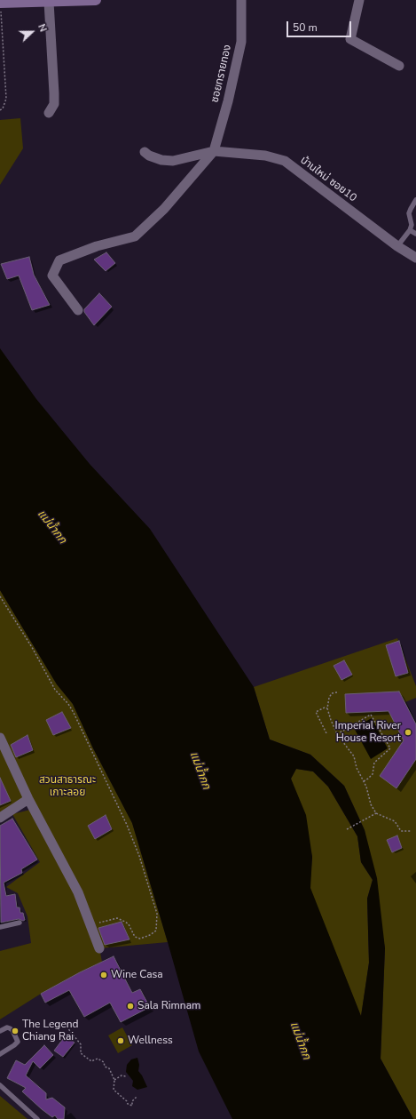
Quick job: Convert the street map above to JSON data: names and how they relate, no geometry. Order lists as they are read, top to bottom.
{
  "streets": {
    "street": ["ซอยทรายทอง", "บ้านใหม่ ซอย10"]
  },
  "crossings": [
    ["ซอยทรายทอง", "บ้านใหม่ ซอย10"]
  ],
  "water": ["แม่น้ำกก"],
  "parks": ["สวนสาธารณะ เกาะลอย"],
  "places": [
    "Imperial River House Resort",
    "Wine Casa",
    "Sala Rimnam",
    "The Legend Chiang Rai",
    "Wellness"
  ],
  "scale_bar": "50 m",
  "north": "right"
}
